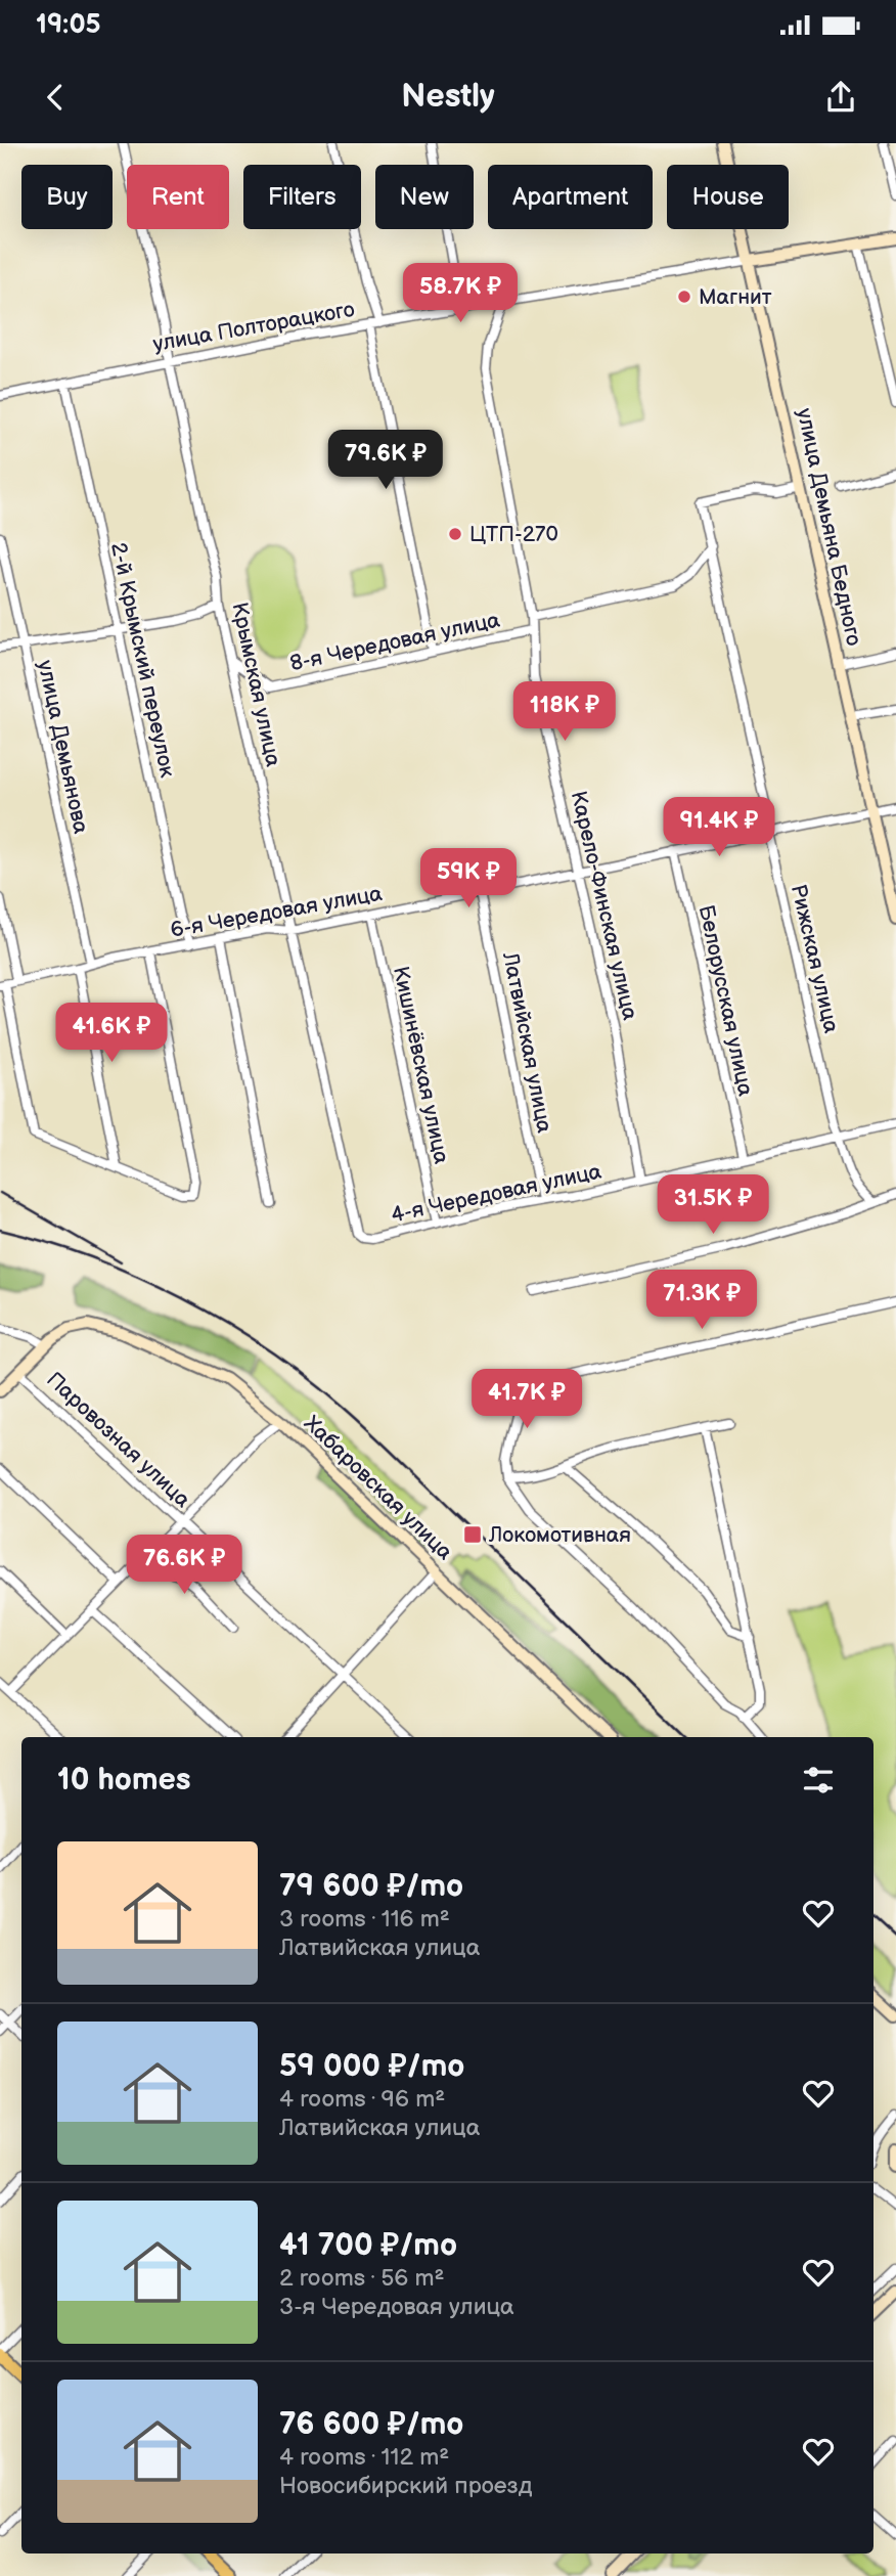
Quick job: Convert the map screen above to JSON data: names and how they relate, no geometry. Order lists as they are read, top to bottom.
{
  "streets": {
    "main road": ["улица Полторацкого", "улица Демьяна Бедного", "Хабаровская улица"],
    "street": [
      "8-я Чередовая улица",
      "2-й Крымский переулок",
      "Крымская улица",
      "улица Демьянова",
      "Карело-Финская улица",
      "6-я Чередовая улица",
      "Рижская улица",
      "Белорусская улица",
      "Латвийская улица",
      "Кишинёвская улица",
      "4-я Чередовая улица",
      "Паровозная улица"
    ]
  },
  "crossings": [
    ["улица Полторацкого", "улица Демьяна Бедного"],
    ["улица Полторацкого", "2-й Крымский переулок"],
    ["улица Полторацкого", "Крымская улица"],
    ["улица Полторацкого", "Карело-Финская улица"],
    ["улица Демьяна Бедного", "6-я Чередовая улица"],
    ["улица Демьяна Бедного", "Рижская улица"],
    ["8-я Чередовая улица", "Крымская улица"],
    ["8-я Чередовая улица", "Карело-Финская улица"],
    ["2-й Крымский переулок", "6-я Чередовая улица"],
    ["Крымская улица", "6-я Чередовая улица"],
    ["Крымская улица", "4-я Чередовая улица"],
    ["улица Демьянова", "6-я Чередовая улица"],
    ["Карело-Финская улица", "6-я Чередовая улица"],
    ["Карело-Финская улица", "4-я Чередовая улица"],
    ["6-я Чередовая улица", "Рижская улица"],
    ["6-я Чередовая улица", "Белорусская улица"],
    ["6-я Чередовая улица", "Латвийская улица"],
    ["6-я Чередовая улица", "Кишинёвская улица"],
    ["Рижская улица", "4-я Чередовая улица"],
    ["Белорусская улица", "4-я Чередовая улица"],
    ["Латвийская улица", "4-я Чередовая улица"],
    ["Кишинёвская улица", "4-я Чередовая улица"],
    ["Паровозная улица", "Хабаровская улица"]
  ],
  "places": {
    "other": ["Магнит", "ЦТП-270"],
    "transit": ["Локомотивная"]
  },
  "page": {
    "status": "19:05",
    "header": "Nestly",
    "chip": [
      "Buy",
      "Rent",
      "Filters",
      "New",
      "Apartment",
      "House"
    ],
    "price": [
      "58.7K ₽",
      "79.6K ₽",
      "118K ₽",
      "91.4K ₽",
      "59K ₽",
      "41.6K ₽",
      "31.5K ₽",
      "71.3K ₽",
      "41.7K ₽",
      "76.6K ₽"
    ],
    "heading": "10 homes",
    "list": [
      {
        "name": "79 600 ₽/mo",
        "note": "3 rooms · 116 m² · Латвийская улица"
      },
      {
        "name": "59 000 ₽/mo",
        "note": "4 rooms · 96 m² · Латвийская улица"
      },
      {
        "name": "41 700 ₽/mo",
        "note": "2 rooms · 56 m² · 3-я Чередовая улица"
      },
      {
        "name": "76 600 ₽/mo",
        "note": "4 rooms · 112 m² · Новосибирский проезд"
      }
    ]
  }
}
